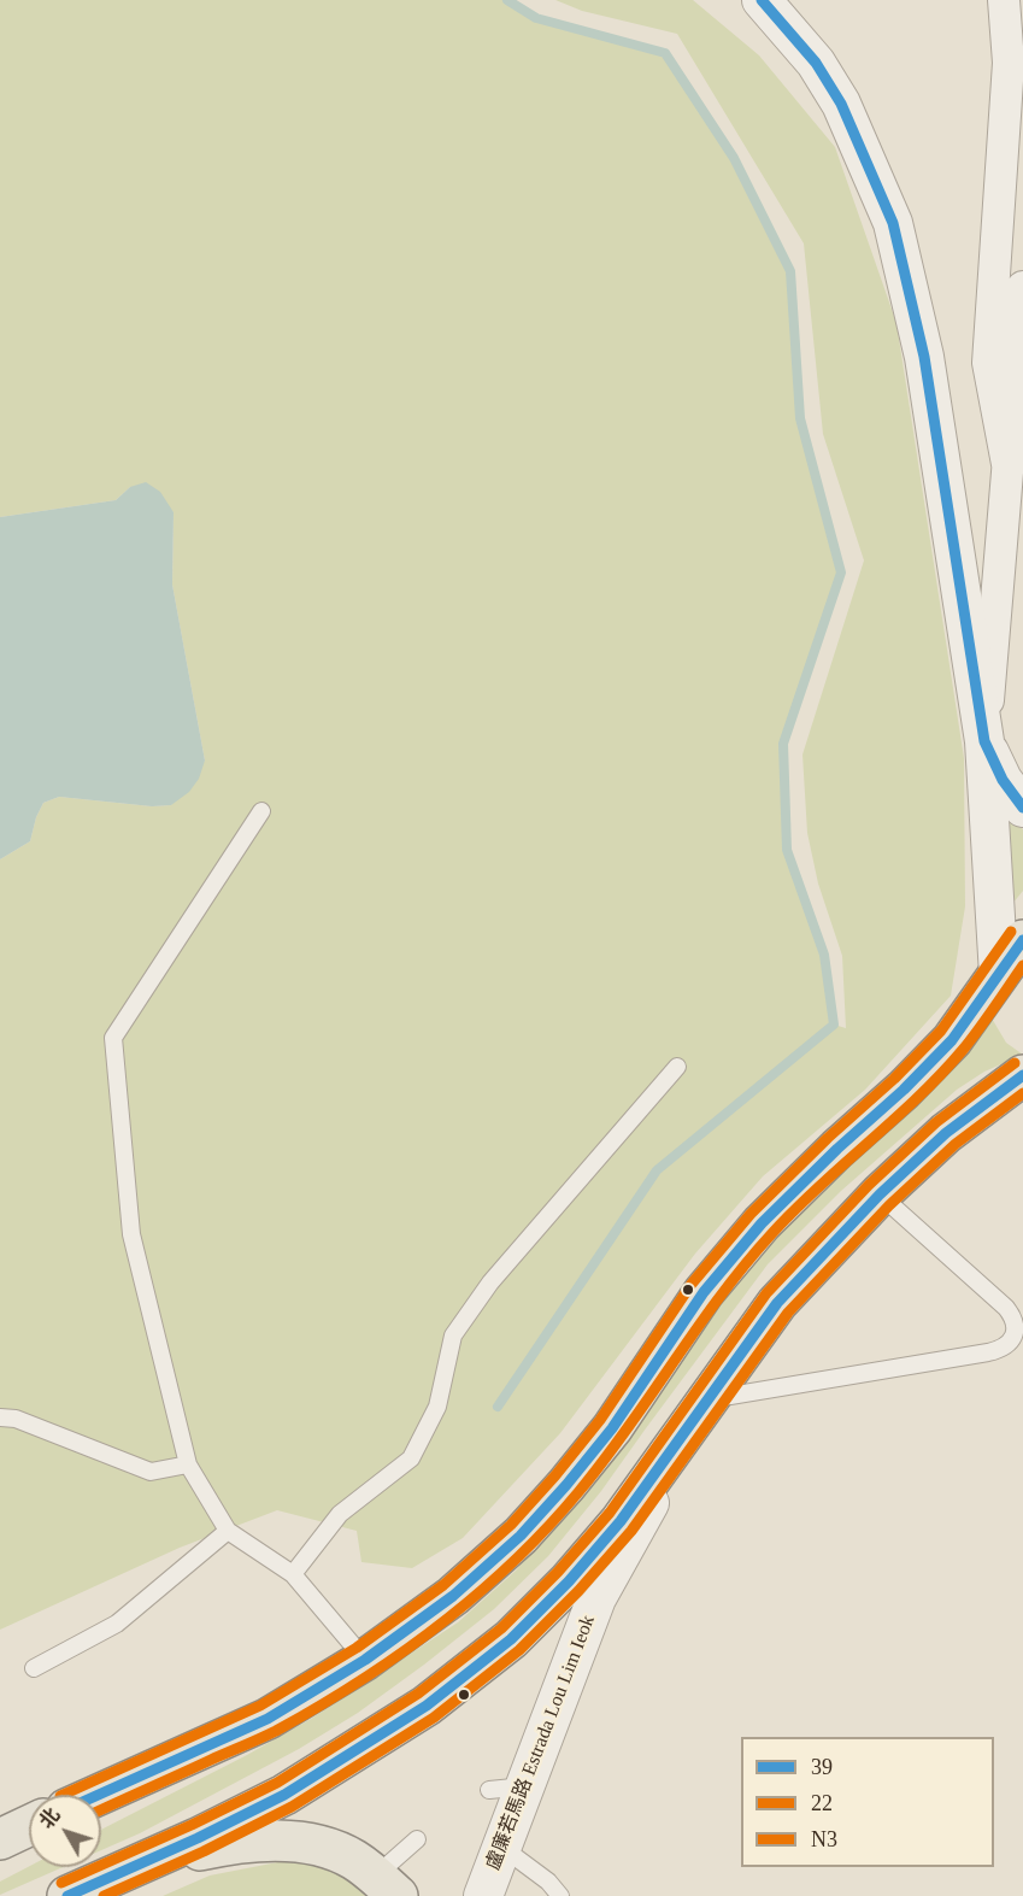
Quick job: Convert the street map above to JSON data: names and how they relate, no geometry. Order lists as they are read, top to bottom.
{
  "streets": {
    "street": ["盧廉若馬路 Estrada Lou Lim Ieok"]
  },
  "lines": ["transit line 39", "transit line N3", "transit line 22"],
  "legend": ["39", "22", "N3"],
  "north": "top left"
}
